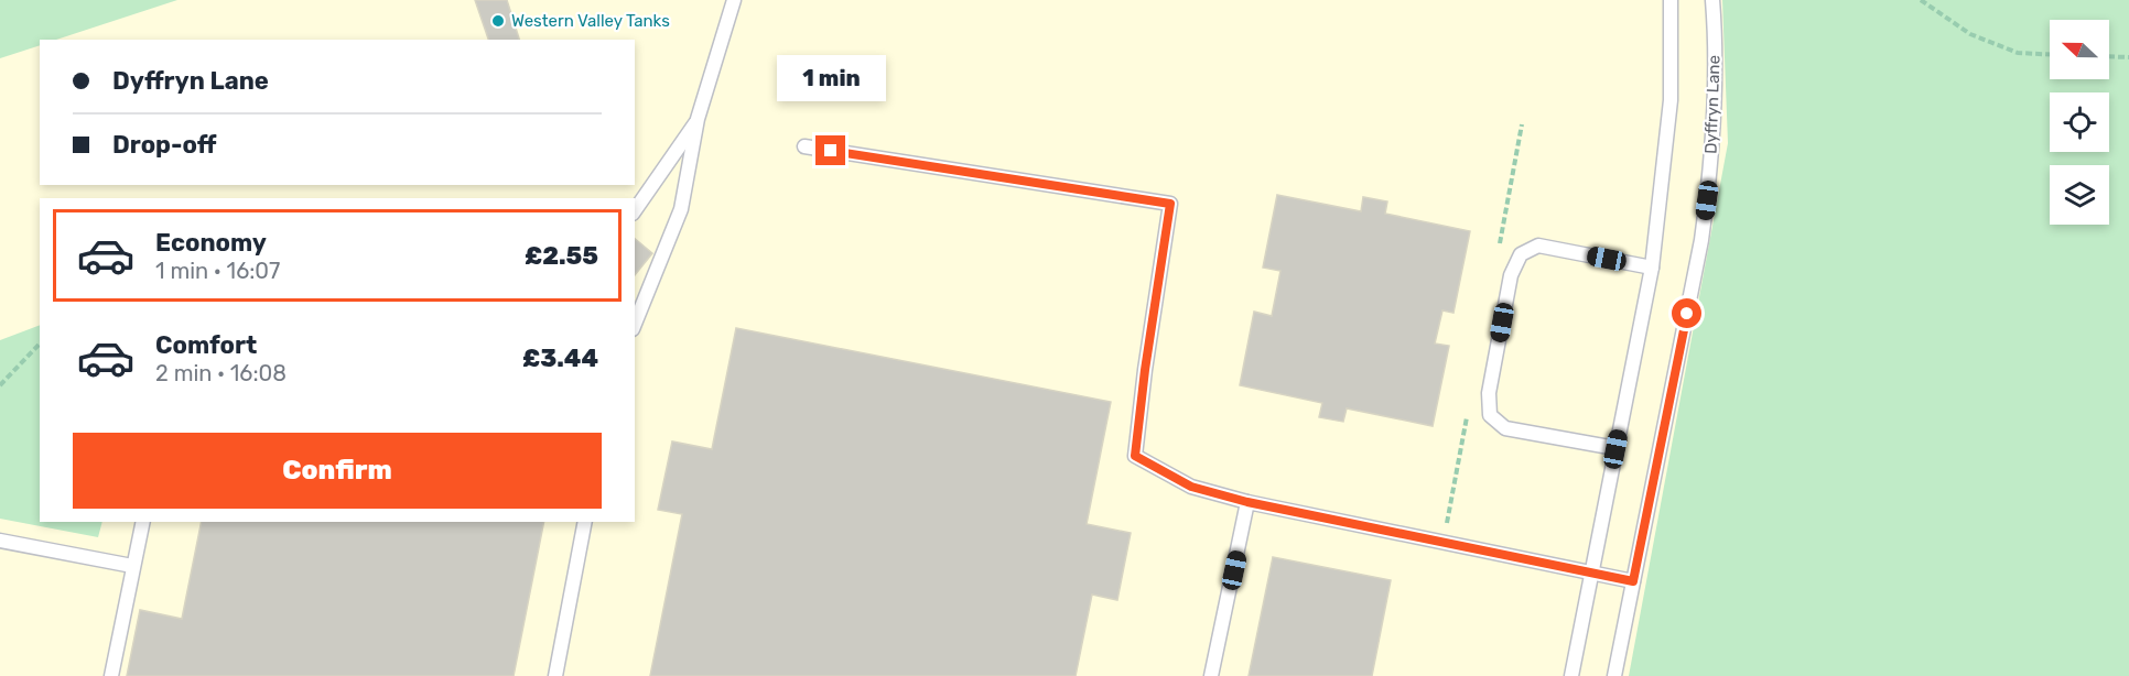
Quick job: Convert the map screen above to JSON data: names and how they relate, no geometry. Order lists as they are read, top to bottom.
{
  "streets": {
    "lane": ["Dyffryn Lane"]
  },
  "places": ["Western Valley Tanks"],
  "north": "left",
  "page": {
    "banner": ["Dyffryn Lane", "Drop-off"],
    "bubble": "1 min",
    "list": [
      {
        "name": "Economy",
        "note": "1 min · 16:07",
        "value": "£2.55"
      },
      {
        "name": "Comfort",
        "note": "2 min · 16:08",
        "value": "£3.44"
      }
    ],
    "buttons": "Confirm"
  }
}
